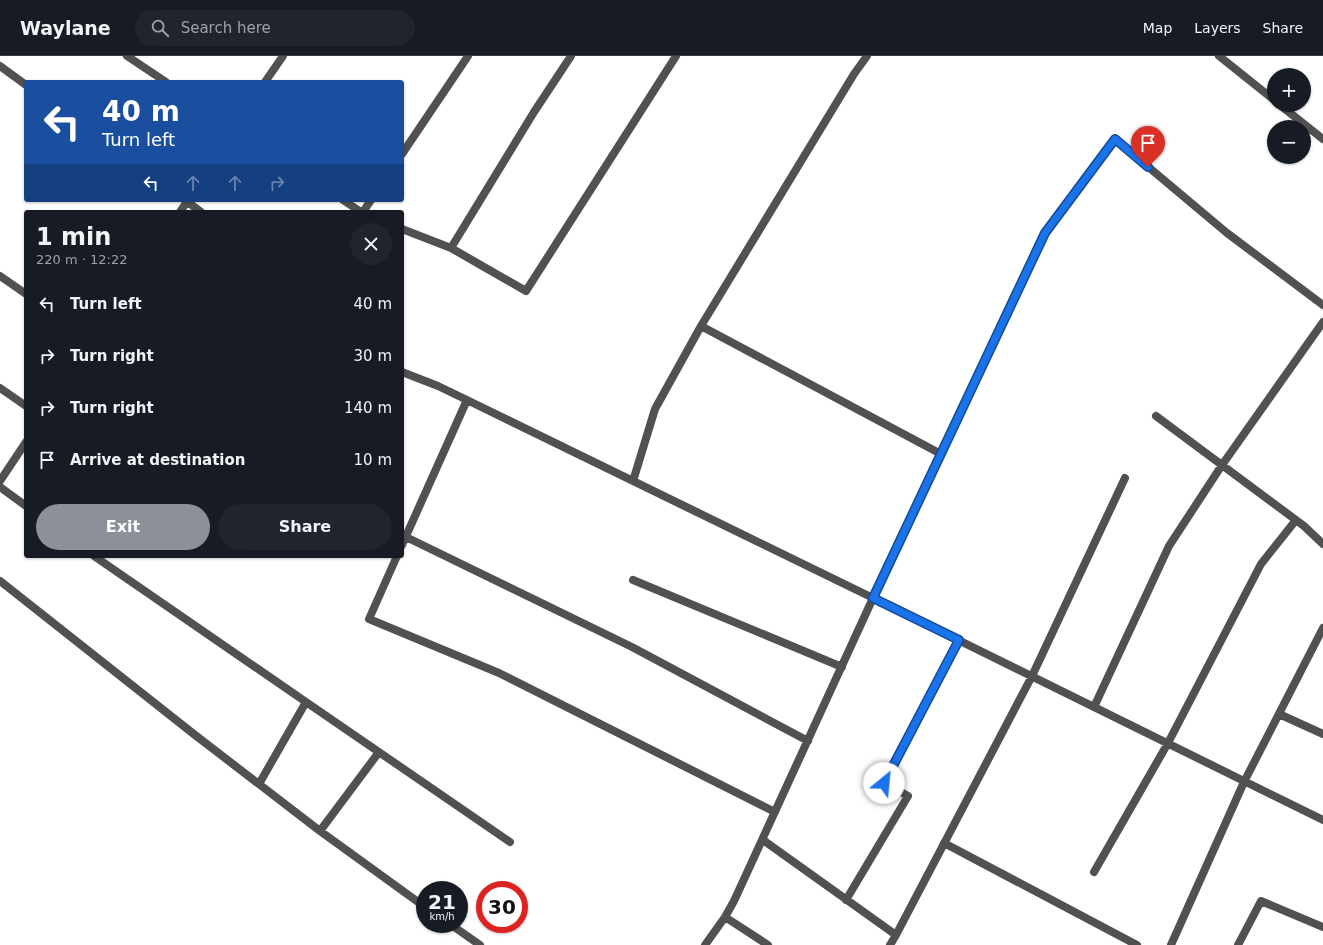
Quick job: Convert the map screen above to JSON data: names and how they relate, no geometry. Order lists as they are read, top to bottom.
{
  "page": {
    "header": "Waylane",
    "search": "Search here",
    "nav": ["Map", "Layers", "Share"],
    "map_buttons": ["+", "−"],
    "turn": ["40 m", "Turn left"],
    "heading": ["1 min", "220 m · 12:22"],
    "list": [
      {
        "name": "Turn left",
        "value": "40 m"
      },
      {
        "name": "Turn right",
        "value": "30 m"
      },
      {
        "name": "Turn right",
        "value": "140 m"
      },
      {
        "name": "Arrive at destination",
        "value": "10 m"
      }
    ],
    "buttons": ["Exit", "Share"],
    "speed": "21 km/h",
    "limit": "30"
  }
}
